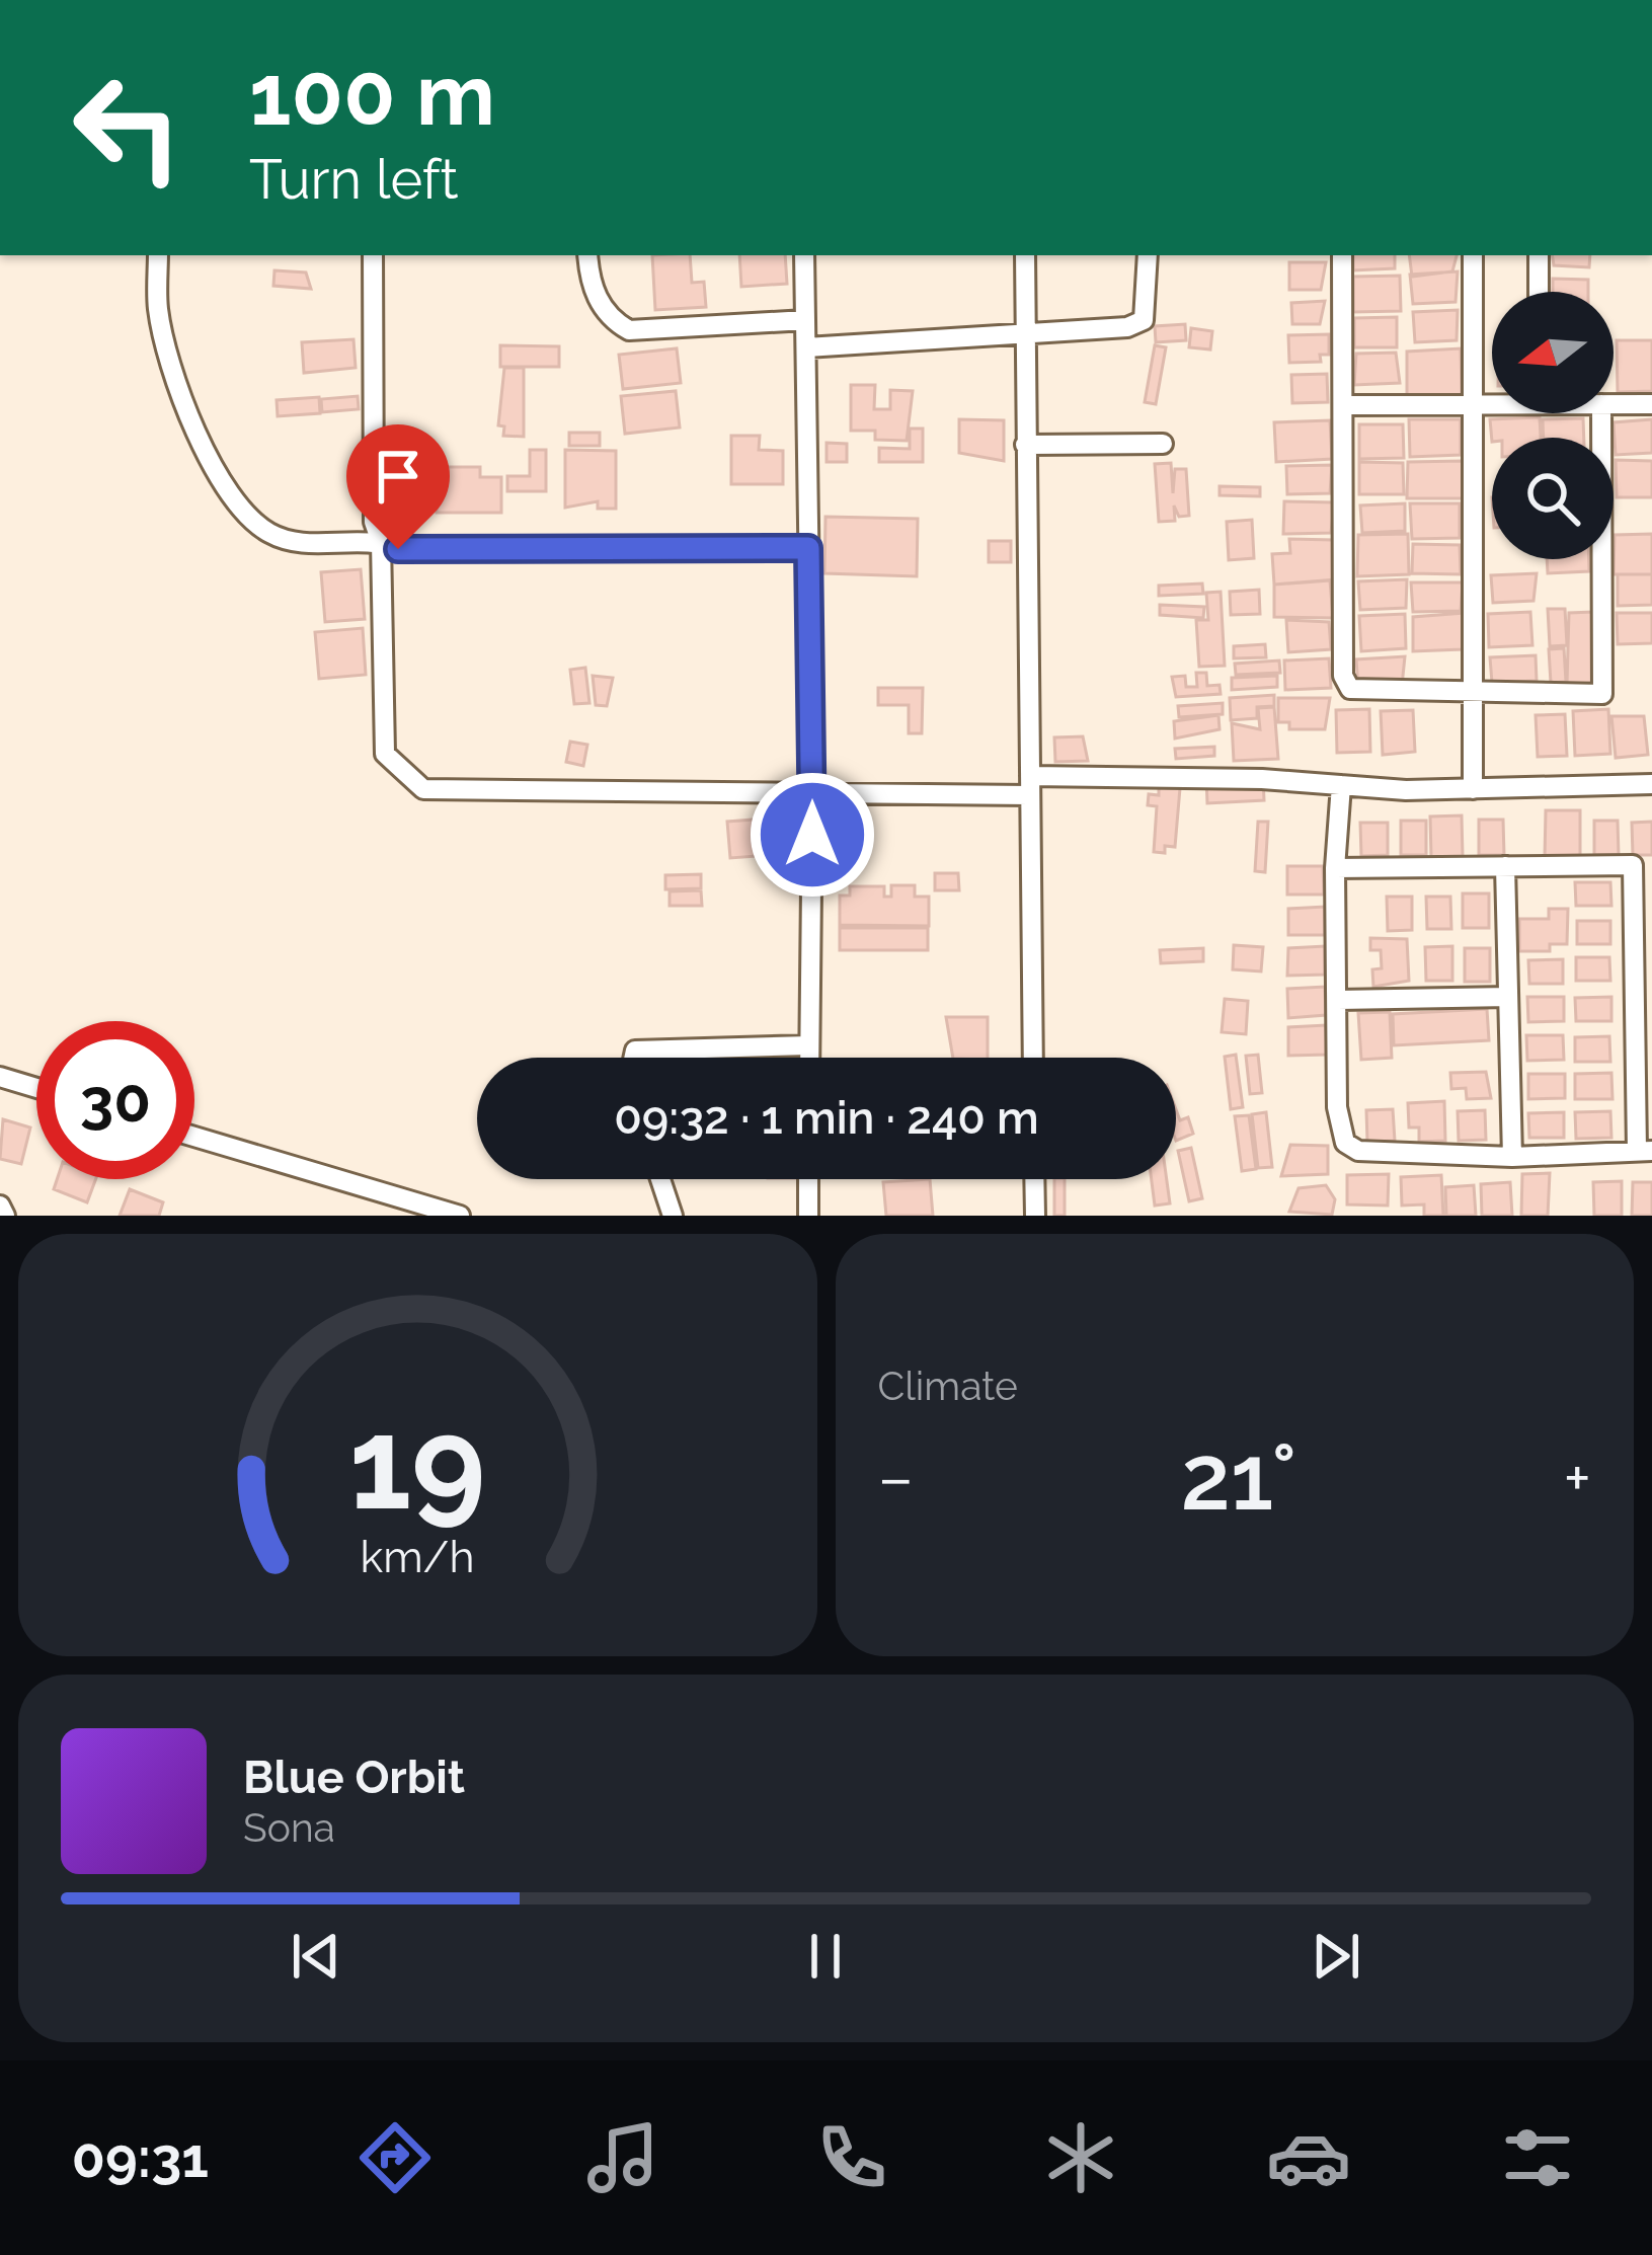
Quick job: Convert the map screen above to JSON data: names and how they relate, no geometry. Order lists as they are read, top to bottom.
{
  "north": "left",
  "page": {
    "turn": ["100 m", "Turn left"],
    "limit": "30",
    "trip": "09:32 · 1 min · 240 m",
    "tile": "Climate",
    "heat": ["−", "21°", "+"],
    "song": ["Blue Orbit", "Sona"],
    "tabs": "09:31",
    "gauge": ["19", "km/h"]
  }
}
